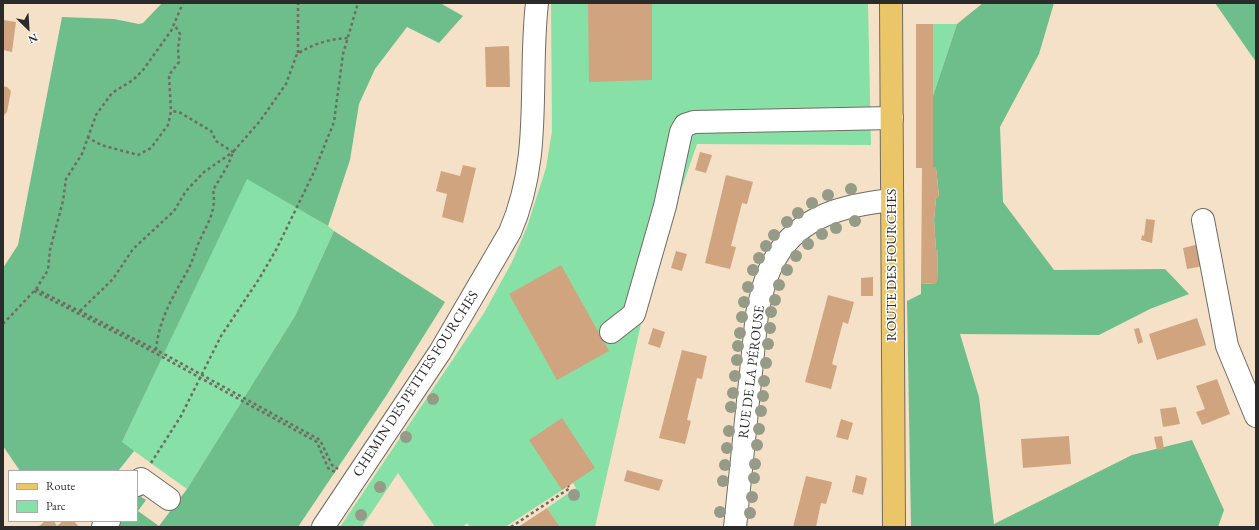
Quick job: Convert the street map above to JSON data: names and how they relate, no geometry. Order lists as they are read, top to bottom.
{
  "streets": {
    "main road": ["ROUTE DES FOURCHES"],
    "street": ["RUE DE LA PÉROUSE", "CHEMIN DES PETITES FOURCHES"]
  },
  "crossings": [
    ["ROUTE DES FOURCHES", "RUE DE LA PÉROUSE"]
  ],
  "legend": ["Route", "Parc"],
  "north": "bottom right"
}
